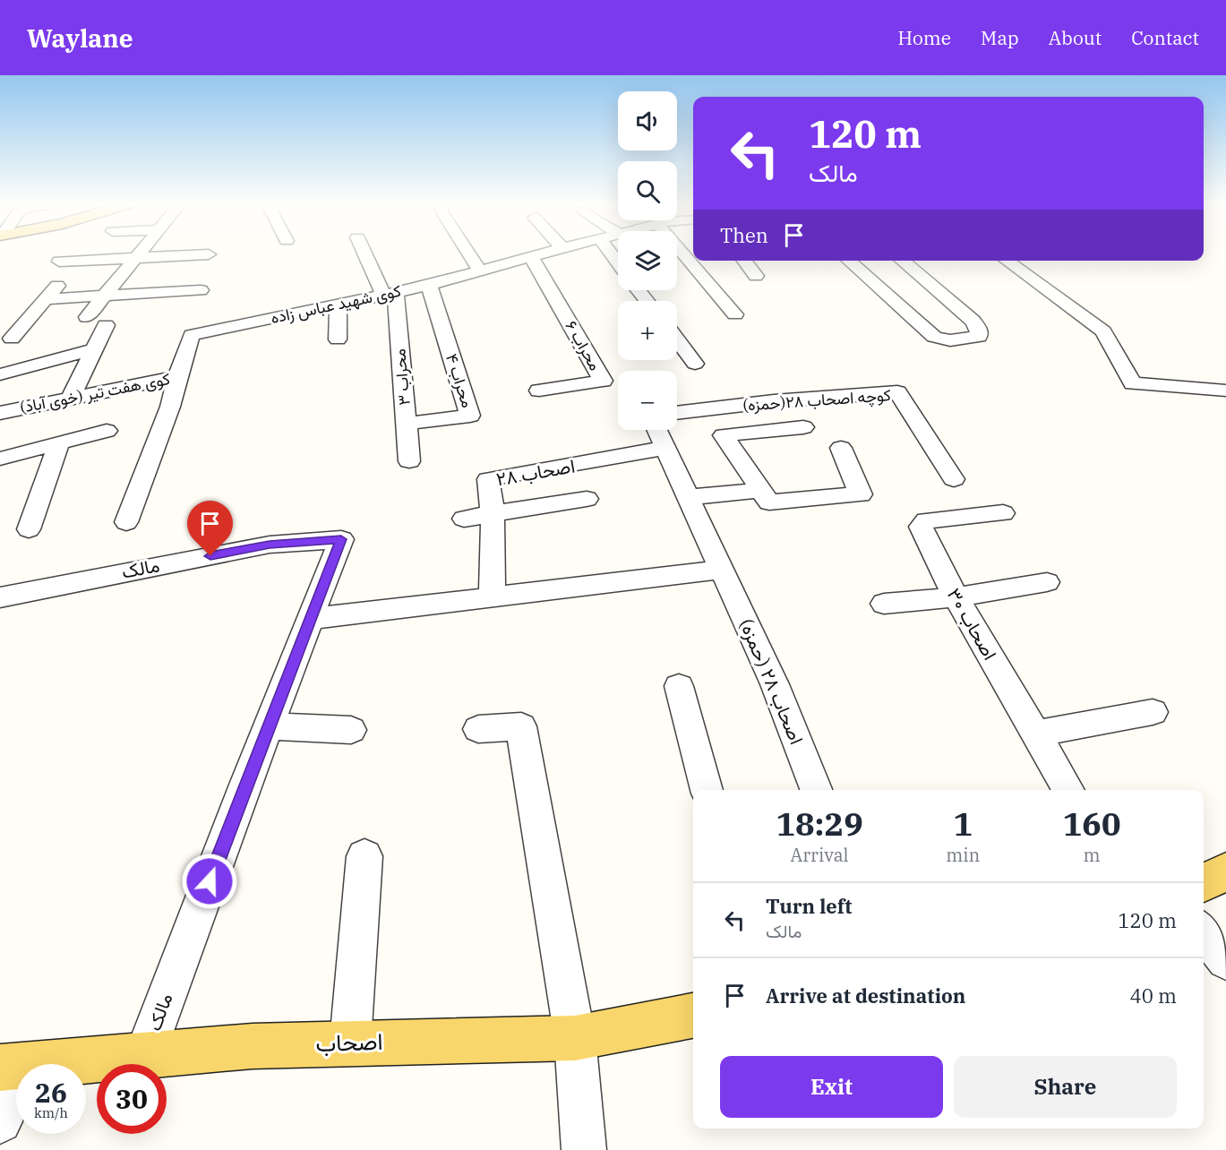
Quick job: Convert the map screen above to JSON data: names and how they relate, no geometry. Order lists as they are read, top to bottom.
{
  "streets": {
    "main road": ["اصحاب"],
    "street": [
      "کوی شهید عباس زاده",
      "محراب ۶",
      "محراب ۳",
      "محراب ۴",
      "کوی هفت تیر (خوی آباد)",
      "کوچه اصحاب ۲۸(حمزه)",
      "اصحاب ۲۸",
      "مالک",
      "اصحاب ۳۰",
      "اصحاب ۲۸ (حمزه)"
    ]
  },
  "crossings": [
    ["کوی شهید عباس زاده", "محراب ۶"],
    ["کوی شهید عباس زاده", "محراب ۳"],
    ["کوی شهید عباس زاده", "محراب ۴"],
    ["کوی شهید عباس زاده", "کوی هفت تیر (خوی آباد)"],
    ["محراب ۳", "محراب ۴"],
    ["اصحاب ۲۸", "اصحاب ۲۸ (حمزه)"],
    ["مالک", "اصحاب"]
  ],
  "page": {
    "header": "Waylane",
    "nav": [
      "Home",
      "Map",
      "About",
      "Contact"
    ],
    "map_buttons": ["+", "−"],
    "turn": ["120 m", "مالک"],
    "then": "Then",
    "eta": [
      "18:29",
      "Arrival",
      "1",
      "min",
      "160",
      "m"
    ],
    "list": [
      {
        "name": "Turn left",
        "note": "مالک",
        "value": "120 m"
      },
      {
        "name": "Arrive at destination",
        "value": "40 m"
      }
    ],
    "buttons": ["Exit", "Share"],
    "speed": "26 km/h",
    "limit": "30"
  }
}
